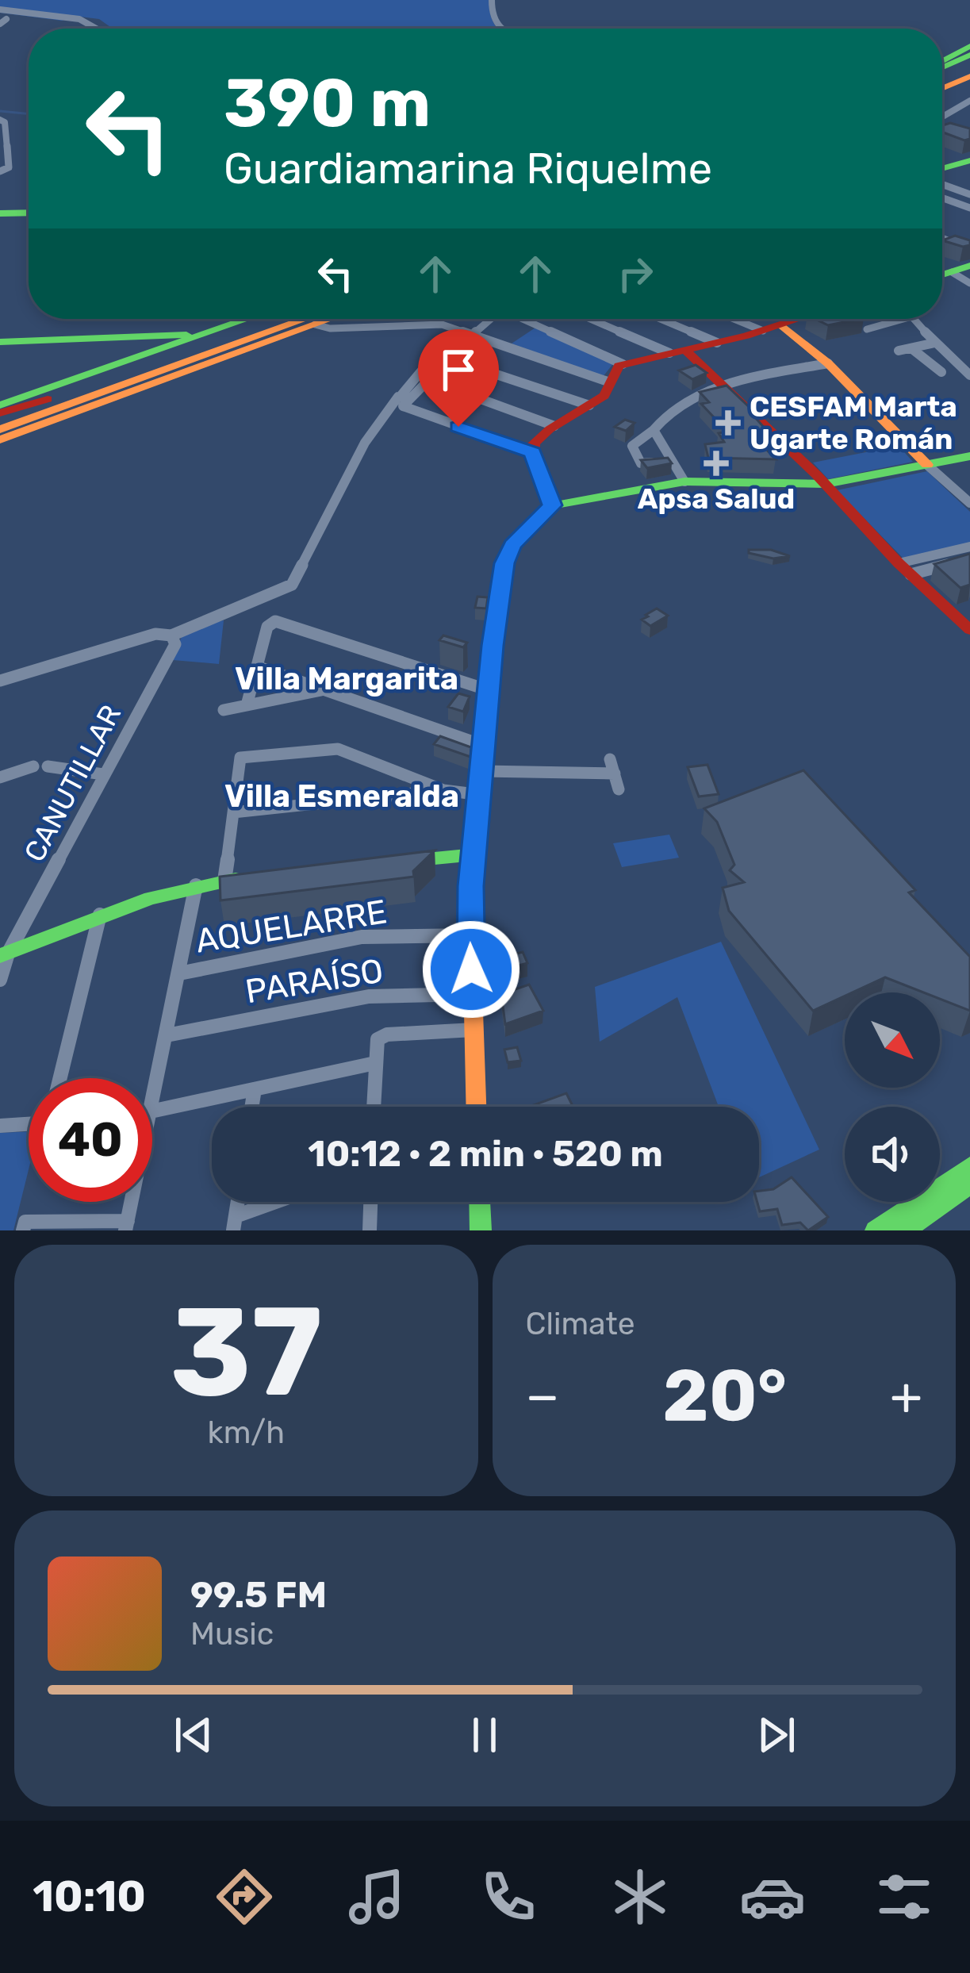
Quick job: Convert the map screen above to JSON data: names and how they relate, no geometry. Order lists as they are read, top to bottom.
{
  "streets": {
    "street": ["CANUTILLAR", "AQUELARRE", "PARAÍSO"]
  },
  "districts": ["Villa Margarita", "Villa Esmeralda"],
  "places": {
    "health": ["CESFAM Marta Ugarte Román", "Apsa Salud"]
  },
  "north": "bottom right",
  "page": {
    "turn": ["390 m", "Guardiamarina Riquelme"],
    "limit": "40",
    "trip": "10:12 · 2 min · 520 m",
    "tile": [
      ["37", "km/h"],
      "Climate"
    ],
    "heat": ["−", "20°", "+"],
    "song": ["99.5 FM", "Music"],
    "tabs": "10:10"
  }
}
